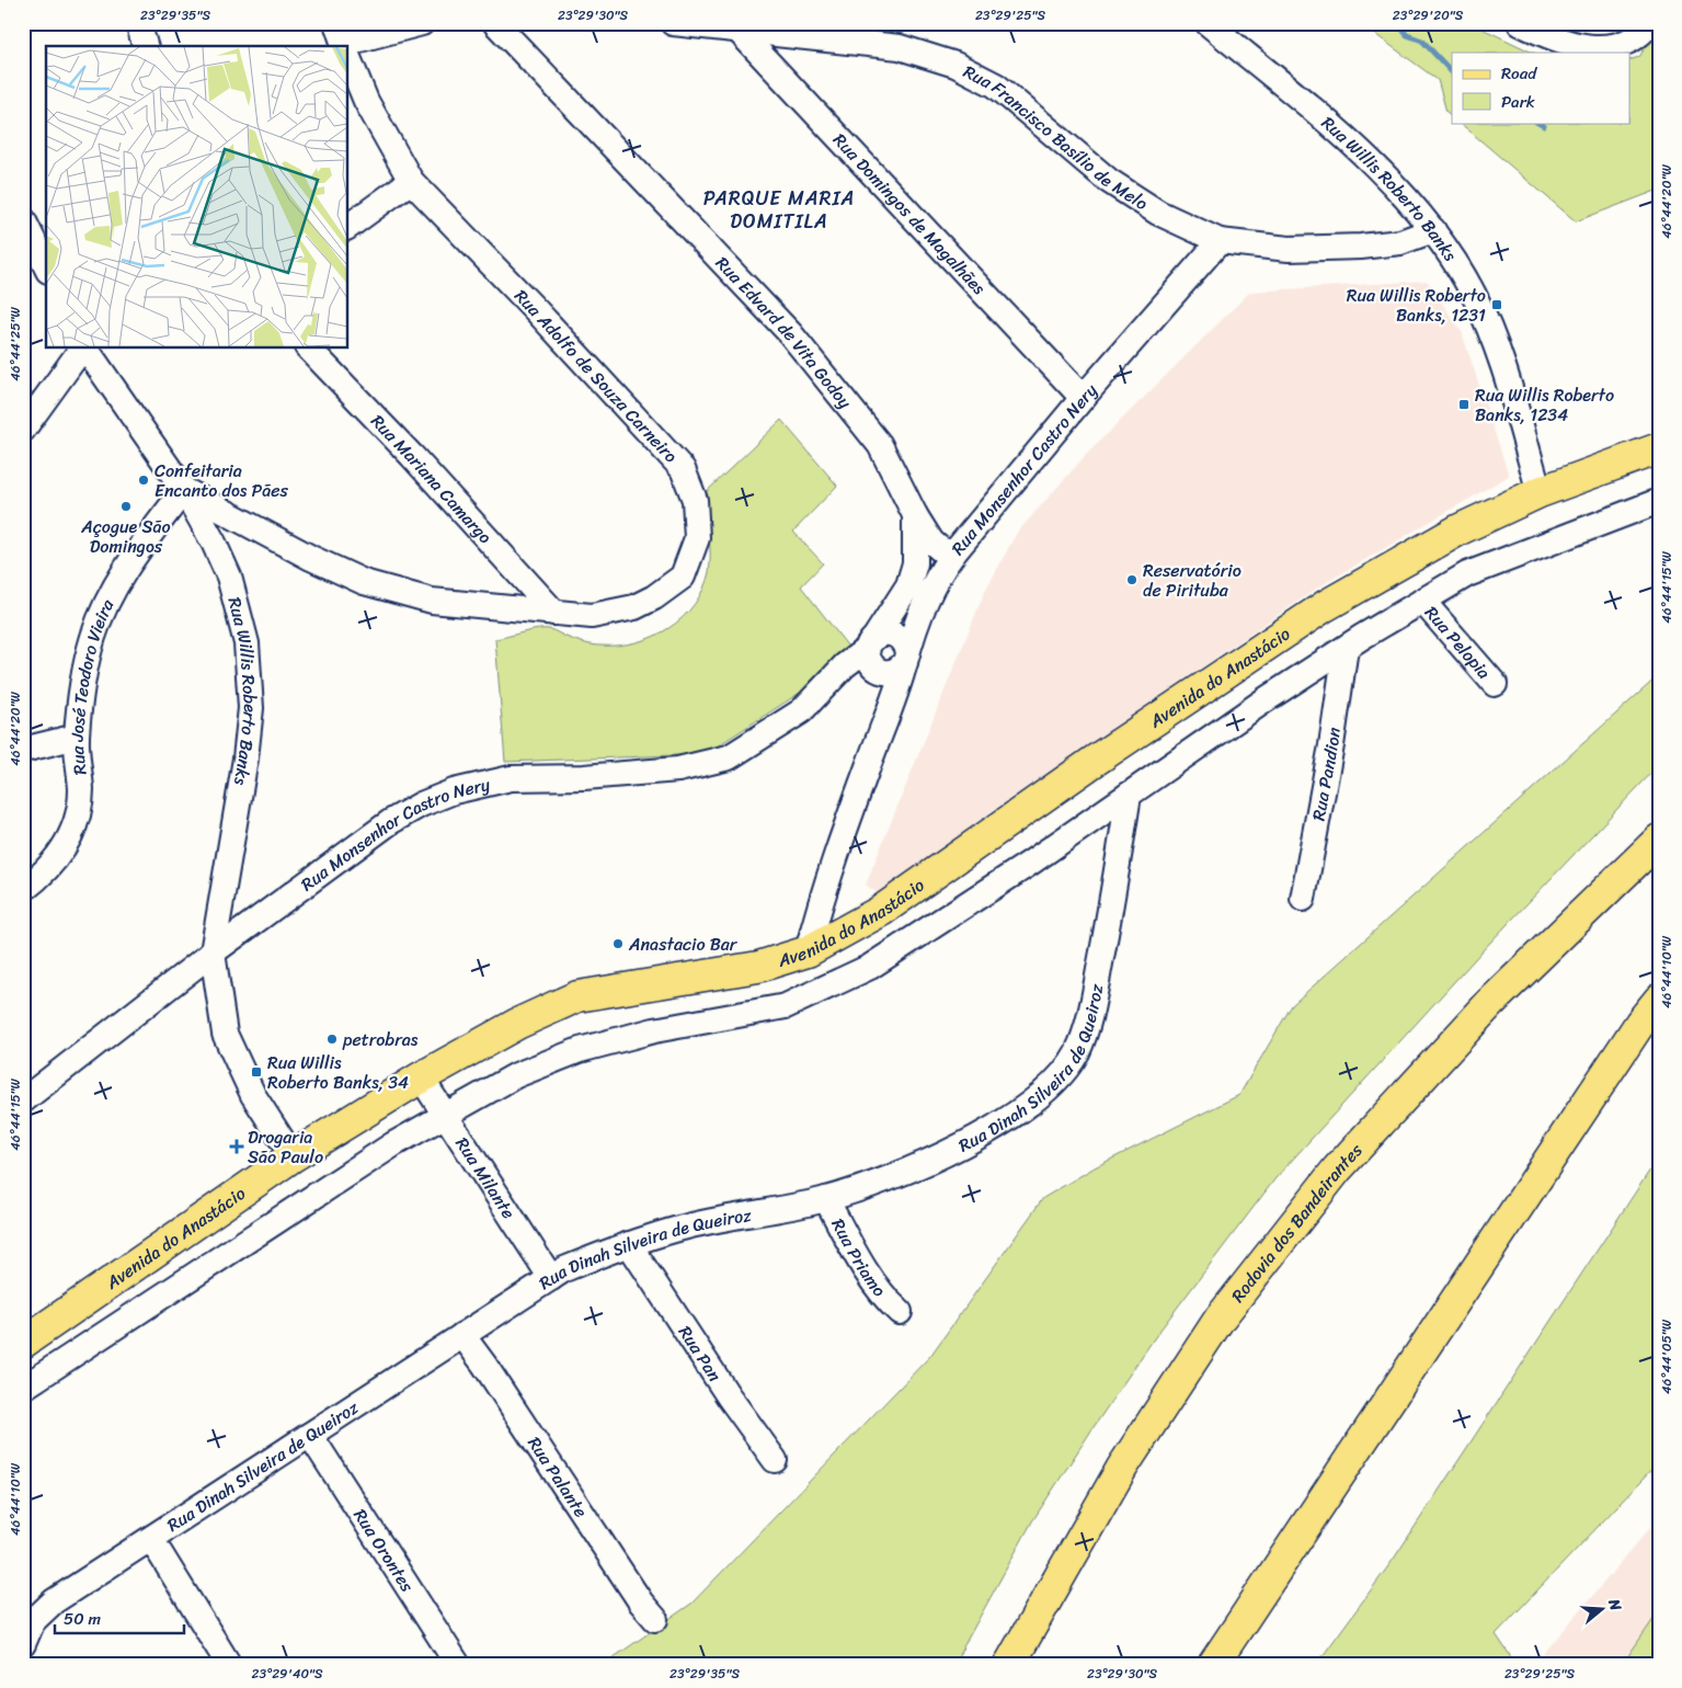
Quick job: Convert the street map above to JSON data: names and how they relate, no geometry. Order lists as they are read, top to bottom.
{
  "streets": {
    "main road": ["Avenida do Anastácio", "Rodovia dos Bandeirantes"],
    "street": [
      "Rua Francisco Basílio de Melo",
      "Rua Willis Roberto Banks",
      "Rua Domingos de Magalhães",
      "Rua Edvard de Vita Godoy",
      "Rua Adolfo de Souza Carneiro",
      "Rua Monsenhor Castro Nery",
      "Rua Mariana Camargo",
      "Rua Pelopia",
      "Rua José Teodoro Vieira",
      "Rua Pandion",
      "Rua Dinah Silveira de Queiroz",
      "Rua Milante",
      "Rua Priamo",
      "Rua Pan",
      "Rua Palante",
      "Rua Orontes"
    ]
  },
  "crossings": [
    ["Rua Francisco Basílio de Melo", "Rua Willis Roberto Banks"],
    ["Rua Francisco Basílio de Melo", "Rua Domingos de Magalhães"],
    ["Rua Francisco Basílio de Melo", "Rua Monsenhor Castro Nery"],
    ["Rua Willis Roberto Banks", "Rua Adolfo de Souza Carneiro"],
    ["Rua Willis Roberto Banks", "Rua Monsenhor Castro Nery"],
    ["Rua Willis Roberto Banks", "Avenida do Anastácio"],
    ["Rua Willis Roberto Banks", "Rua José Teodoro Vieira"],
    ["Rua Domingos de Magalhães", "Rua Monsenhor Castro Nery"],
    ["Rua Edvard de Vita Godoy", "Rua Monsenhor Castro Nery"],
    ["Rua Adolfo de Souza Carneiro", "Rua Mariana Camargo"],
    ["Rua Adolfo de Souza Carneiro", "Rua José Teodoro Vieira"],
    ["Avenida do Anastácio", "Rua Milante"],
    ["Rua Dinah Silveira de Queiroz", "Rua Milante"],
    ["Rua Dinah Silveira de Queiroz", "Rua Priamo"],
    ["Rua Dinah Silveira de Queiroz", "Rua Pan"],
    ["Rua Dinah Silveira de Queiroz", "Rua Palante"],
    ["Rua Dinah Silveira de Queiroz", "Rua Orontes"]
  ],
  "districts": ["PARQUE MARIA DOMITILA"],
  "places": {
    "transit": ["Rua Willis Roberto Banks, 1231", "Rua Willis Roberto Banks, 1234", "Rua Willis Roberto Banks, 34"],
    "other": [
      "Confeitaria Encanto dos Pães",
      "Açogue São Domingos",
      "Reservatório de Pirituba",
      "Anastacio Bar",
      "petrobras"
    ],
    "health": ["Drogaria São Paulo"]
  },
  "legend": ["Road", "Park"],
  "scale_bar": "50 m",
  "north": "right",
  "coordinates": [
    "23°29'35\"S",
    "23°29'30\"S",
    "23°29'25\"S",
    "23°29'20\"S",
    "46°44'20\"W",
    "46°44'25\"W",
    "46°44'15\"W",
    "46°44'10\"W",
    "46°44'05\"W",
    "23°29'40\"S"
  ]
}
